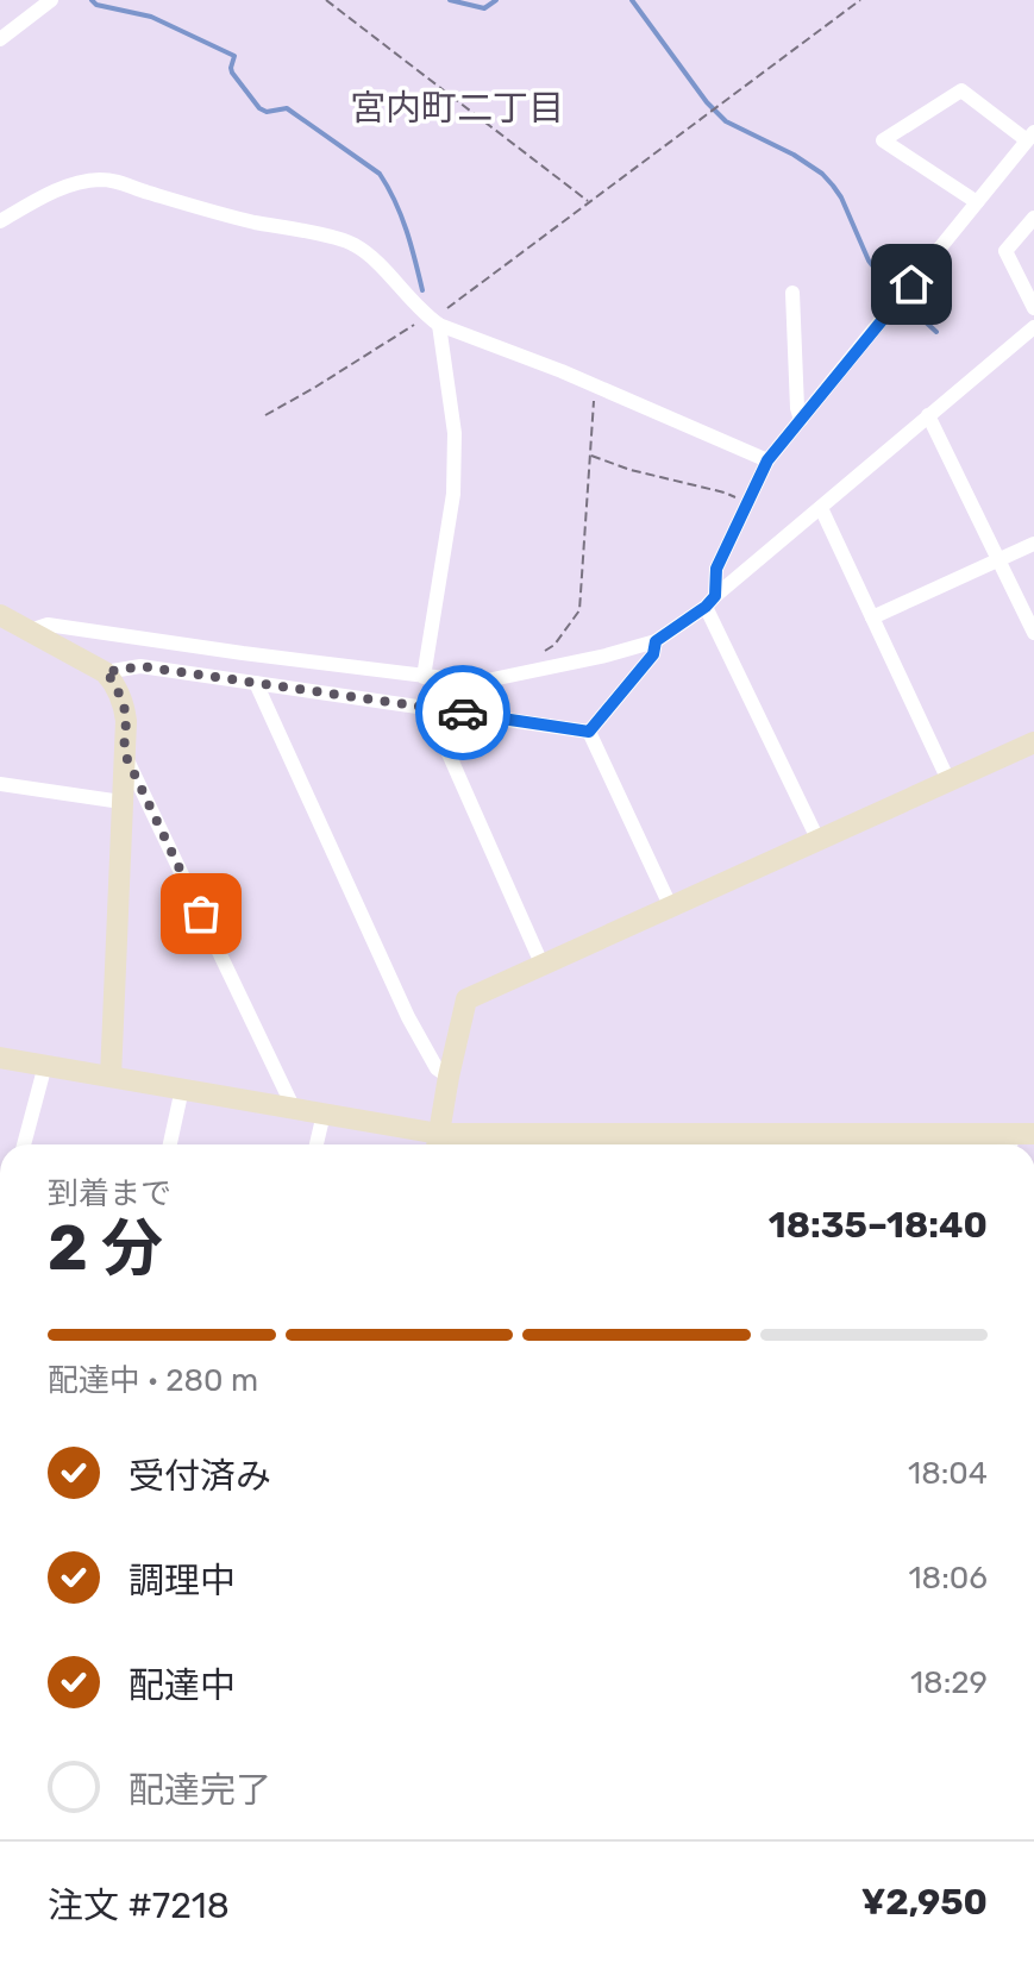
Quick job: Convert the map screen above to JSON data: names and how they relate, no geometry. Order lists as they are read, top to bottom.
{
  "districts": ["宮内町二丁目"],
  "page": {
    "heading": ["2 分", "到着まで", "18:35–18:40"],
    "panel": ["注文 #7218", "¥2,950"],
    "bar": "配達中 · 280 m",
    "list": [
      ["受付済み", "18:04"],
      ["調理中", "18:06"],
      ["配達中", "18:29"],
      "配達完了"
    ]
  }
}
